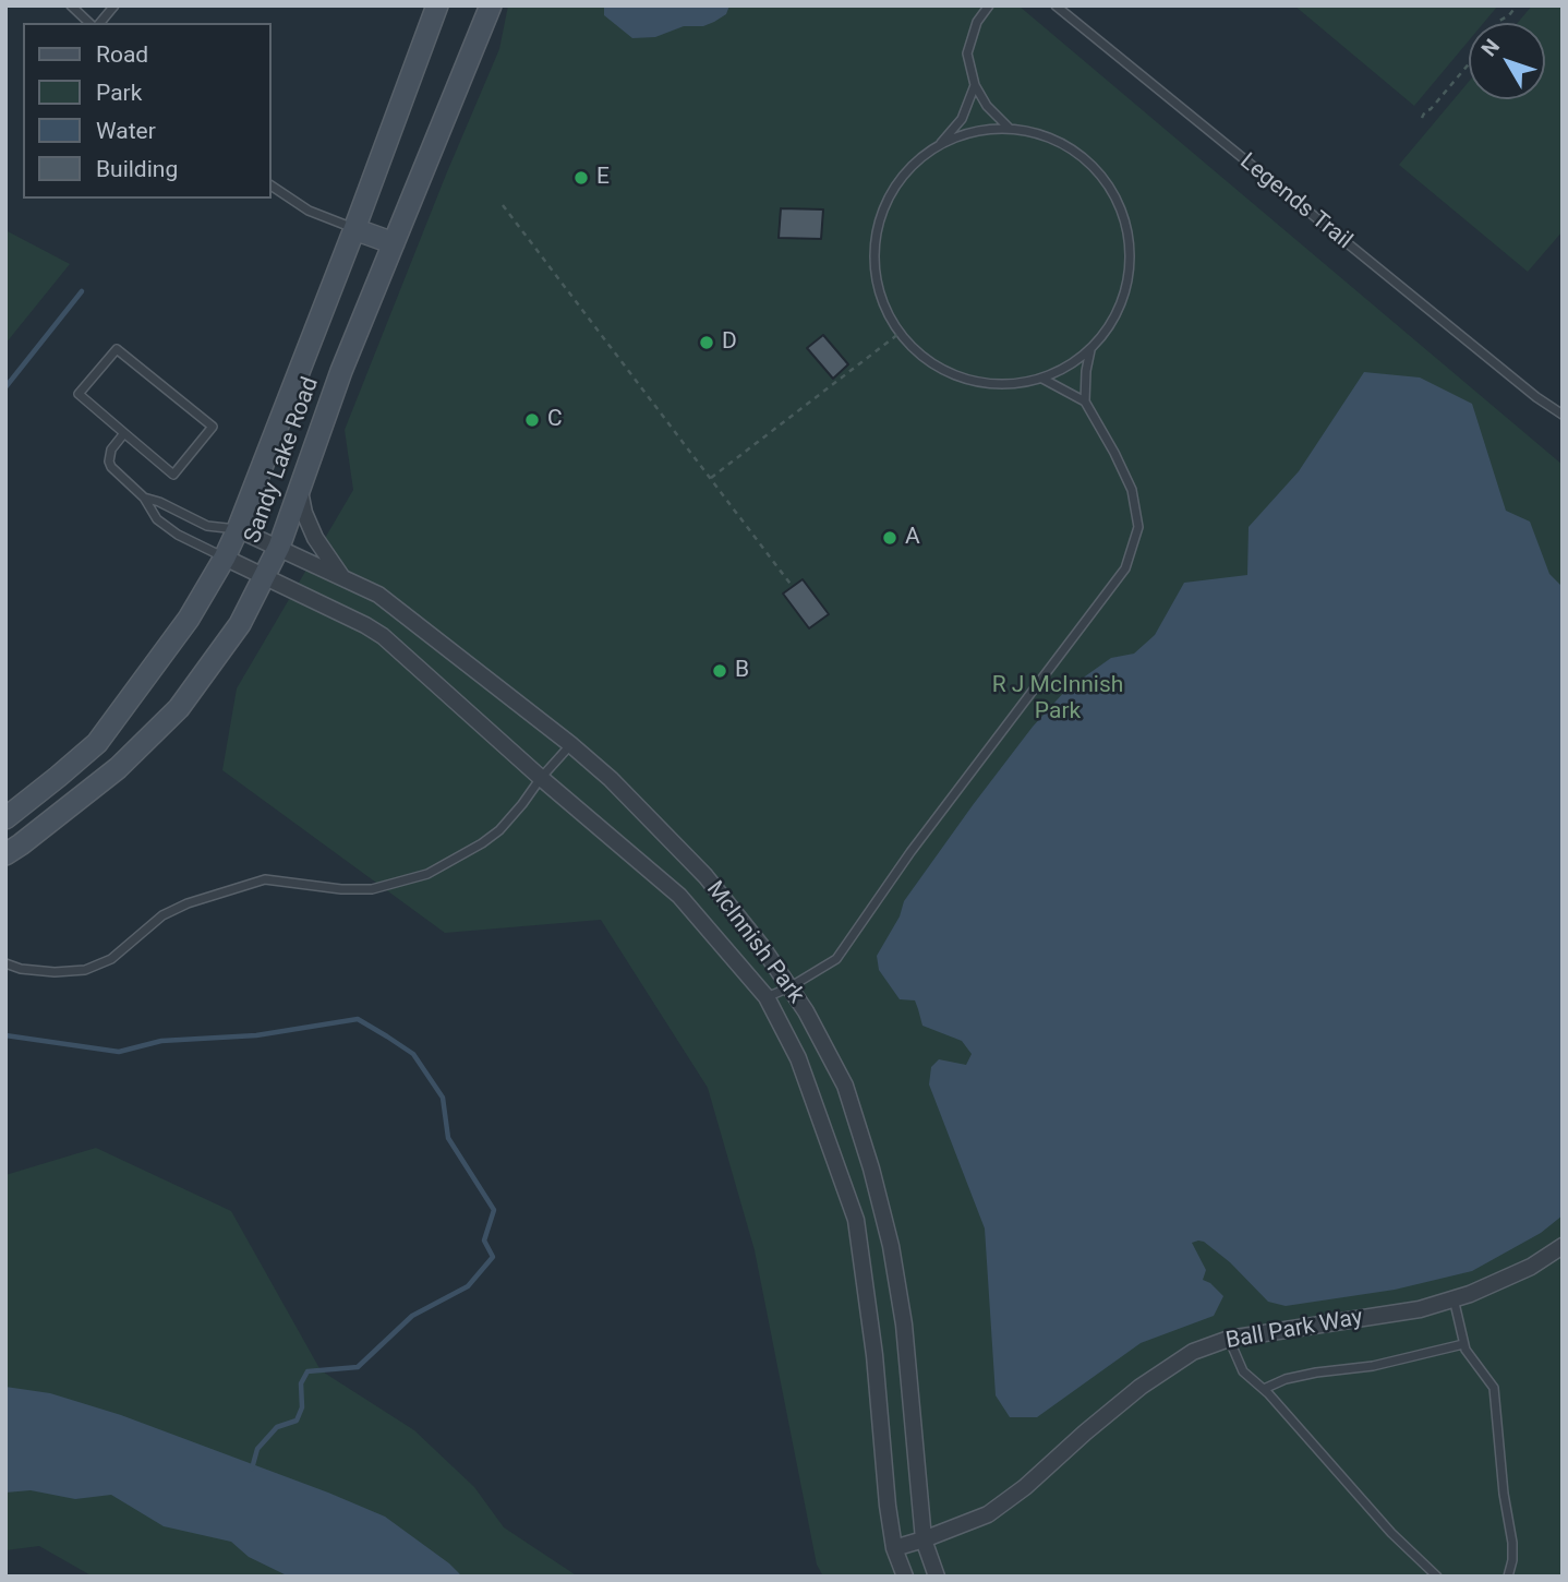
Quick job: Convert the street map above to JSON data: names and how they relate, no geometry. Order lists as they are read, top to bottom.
{
  "streets": {
    "main road": ["Sandy Lake Road"],
    "street": ["McInnish Park", "Ball Park Way"],
    "lane": ["Legends Trail"]
  },
  "crossings": [
    ["Sandy Lake Road", "McInnish Park"],
    ["McInnish Park", "Ball Park Way"]
  ],
  "parks": ["R J McInnish Park"],
  "places": [
    "E",
    "D",
    "C",
    "A",
    "B"
  ],
  "legend": [
    "Road",
    "Park",
    "Water",
    "Building"
  ],
  "north": "top left"
}
